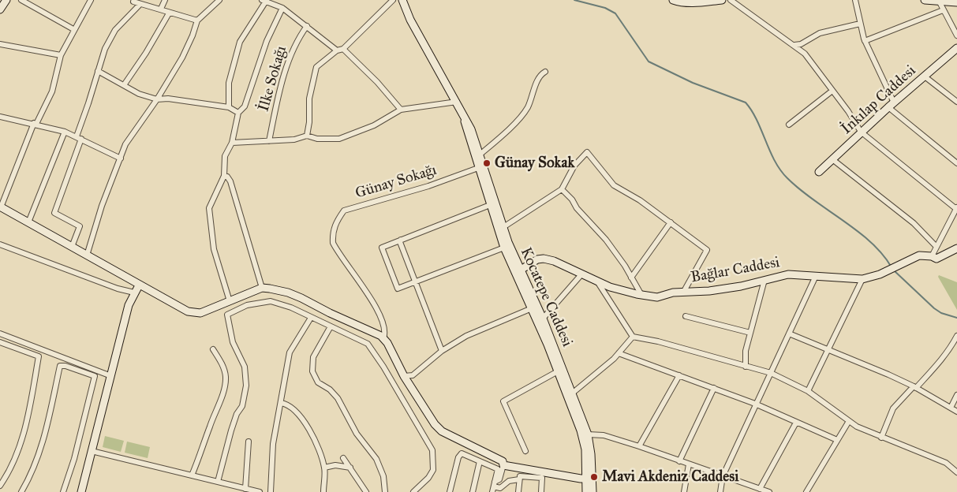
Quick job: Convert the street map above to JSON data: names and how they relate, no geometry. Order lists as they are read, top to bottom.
{
  "streets": {
    "street": [
      "İlke Sokağı",
      "İnkılap Caddesi",
      "Günay Sokağı",
      "Bağlar Caddesi",
      "Kocatepe Caddesi"
    ]
  },
  "crossings": [
    ["Günay Sokağı", "Kocatepe Caddesi"],
    ["Bağlar Caddesi", "Kocatepe Caddesi"]
  ],
  "places": ["Günay Sokak", "Mavi Akdeniz Caddesi"]
}
